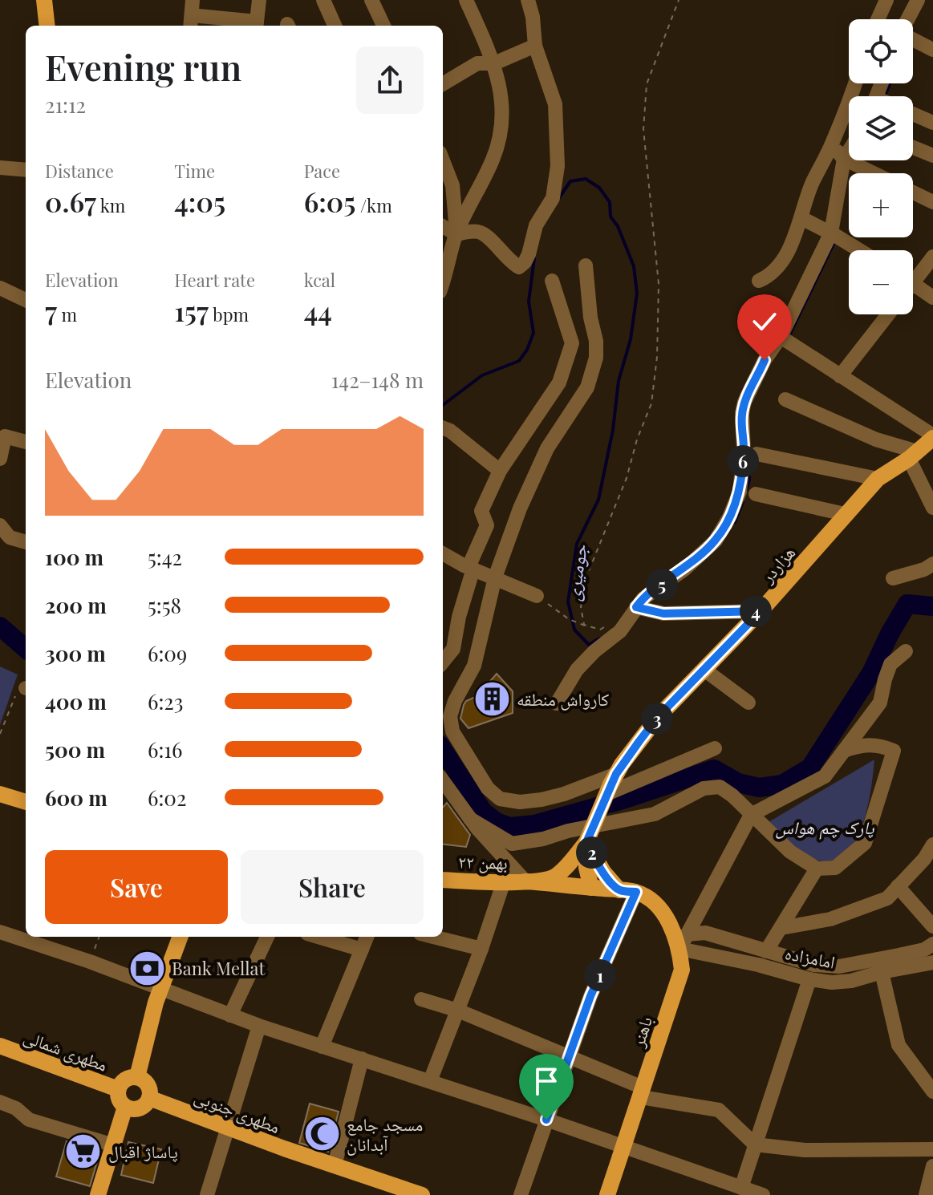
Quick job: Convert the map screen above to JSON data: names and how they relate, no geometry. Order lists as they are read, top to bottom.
{
  "streets": {
    "main road": [
      "هزاردر",
      "۲۲ بهمن",
      "باهنر",
      "مطهری شمالی",
      "مطهری جنوبی"
    ],
    "street": ["امامزاده"]
  },
  "crossings": [
    ["امامزاده", "باهنر"],
    ["مطهری شمالی", "مطهری جنوبی"]
  ],
  "water": ["جومیری"],
  "parks": ["پارک چم هواس"],
  "places": {
    "building": ["کارواش منطقه"],
    "bank": ["Bank Mellat"],
    "mosque": ["مسجد جامع آبدانان"],
    "supermarket": ["پاساژ اقبال"]
  },
  "page": {
    "map_buttons": ["+", "−"],
    "heading": ["Evening run", "21:12"],
    "stats": [
      ["Distance", "0.67 km"],
      ["Time", "4:05"],
      ["Pace", "6:05 /km"],
      ["Elevation", "7 m"],
      ["Heart rate", "157 bpm"],
      ["kcal", "44"]
    ],
    "chart": ["Elevation", "142–148 m"],
    "pins": [
      "6",
      "5",
      "4",
      "3",
      "2",
      "1"
    ],
    "list": [
      {
        "name": "100 m",
        "note": "5:42"
      },
      {
        "name": "200 m",
        "note": "5:58"
      },
      {
        "name": "300 m",
        "note": "6:09"
      },
      {
        "name": "400 m",
        "note": "6:23"
      },
      {
        "name": "500 m",
        "note": "6:16"
      },
      {
        "name": "600 m",
        "note": "6:02"
      }
    ],
    "buttons": ["Save", "Share"]
  }
}
